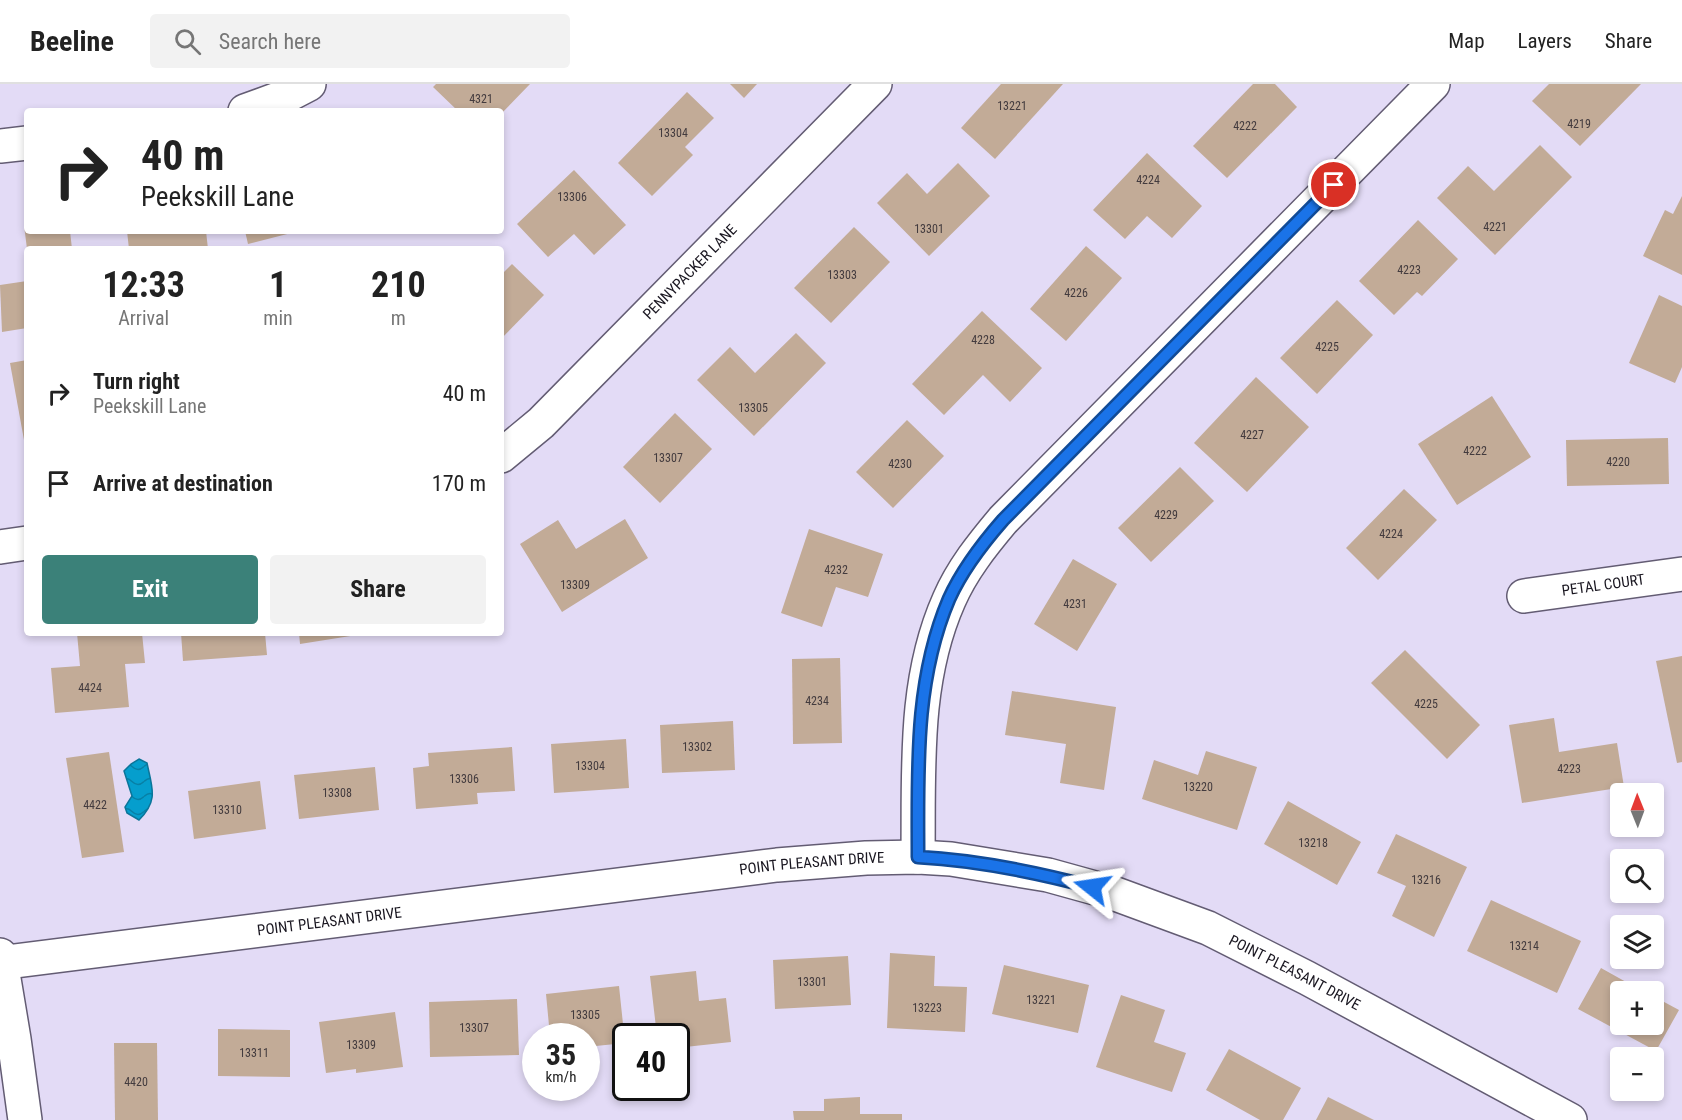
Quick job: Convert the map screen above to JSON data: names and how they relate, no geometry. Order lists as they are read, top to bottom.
{
  "streets": {
    "street": ["PENNYPACKER LANE", "PETAL COURT", "POINT PLEASANT DRIVE"]
  },
  "house_numbers": [
    "4321",
    "13221",
    "4219",
    "4222",
    "13304",
    "4224",
    "13306",
    "4221",
    "13301",
    "4223",
    "13303",
    "4226",
    "4228",
    "4225",
    "13305",
    "4227",
    "4222",
    "13307",
    "4220",
    "4230",
    "4229",
    "4224",
    "4232",
    "13309",
    "4231",
    "4424",
    "4234",
    "4225",
    "13302",
    "13304",
    "4223",
    "13306",
    "13220",
    "13308",
    "4422",
    "13310",
    "13218",
    "13216",
    "13214",
    "13301",
    "13221",
    "13223",
    "13305",
    "13307",
    "13309",
    "13311",
    "4420"
  ],
  "north": "top",
  "page": {
    "header": "Beeline",
    "search": "Search here",
    "nav": ["Map", "Layers", "Share"],
    "turn": ["40 m", "Peekskill Lane"],
    "eta": [
      "12:33",
      "Arrival",
      "1",
      "min",
      "210",
      "m"
    ],
    "list": [
      {
        "name": "Turn right",
        "note": "Peekskill Lane",
        "value": "40 m"
      },
      {
        "name": "Arrive at destination",
        "value": "170 m"
      }
    ],
    "buttons": ["Exit", "Share"],
    "map_buttons": ["+", "−"],
    "speed": "35 km/h",
    "limit": "40"
  }
}
